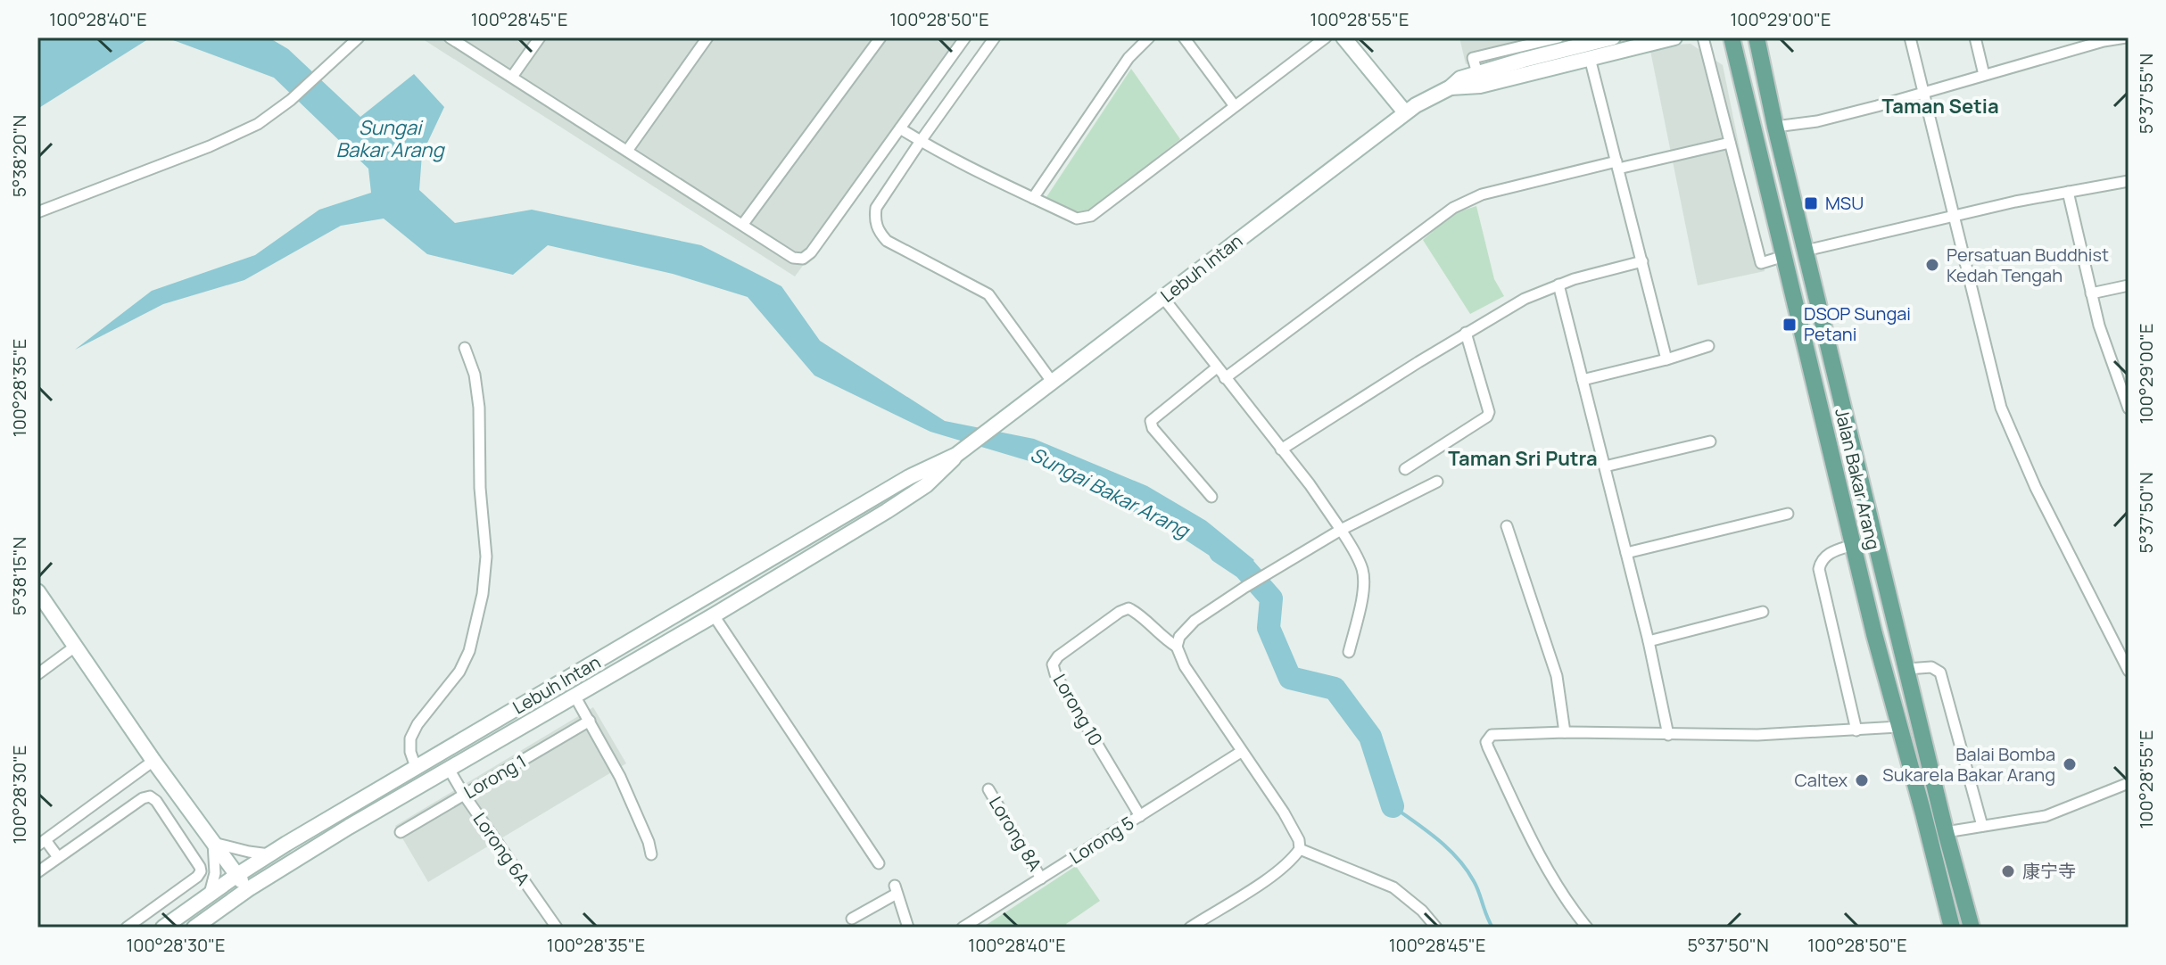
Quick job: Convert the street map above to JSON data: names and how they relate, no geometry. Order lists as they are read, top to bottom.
{
  "streets": {
    "main road": ["Lebuh Intan", "Jalan Bakar Arang"],
    "street": [
      "Lorong 10",
      "Lorong 1",
      "Lorong 8A",
      "Lorong 5",
      "Lorong 6A"
    ]
  },
  "crossings": [
    ["Lebuh Intan", "Lorong 6A"],
    ["Lorong 10", "Lorong 5"],
    ["Lorong 1", "Lorong 6A"],
    ["Lorong 8A", "Lorong 5"]
  ],
  "districts": ["Taman Setia", "Taman Sri Putra"],
  "water": ["Sungai Bakar Arang"],
  "places": {
    "transit": ["MSU", "DSOP Sungai Petani"],
    "other": [
      "Persatuan Buddhist Kedah Tengah",
      "Balai Bomba Sukarela Bakar Arang",
      "Caltex",
      "康宁寺"
    ]
  },
  "coordinates": [
    "100°28'40\"E",
    "100°28'45\"E",
    "100°28'50\"E",
    "100°28'55\"E",
    "100°29'00\"E",
    "5°37'55\"N",
    "5°38'20\"N",
    "100°28'35\"E",
    "5°37'50\"N",
    "5°38'15\"N",
    "100°28'30\"E"
  ]
}
